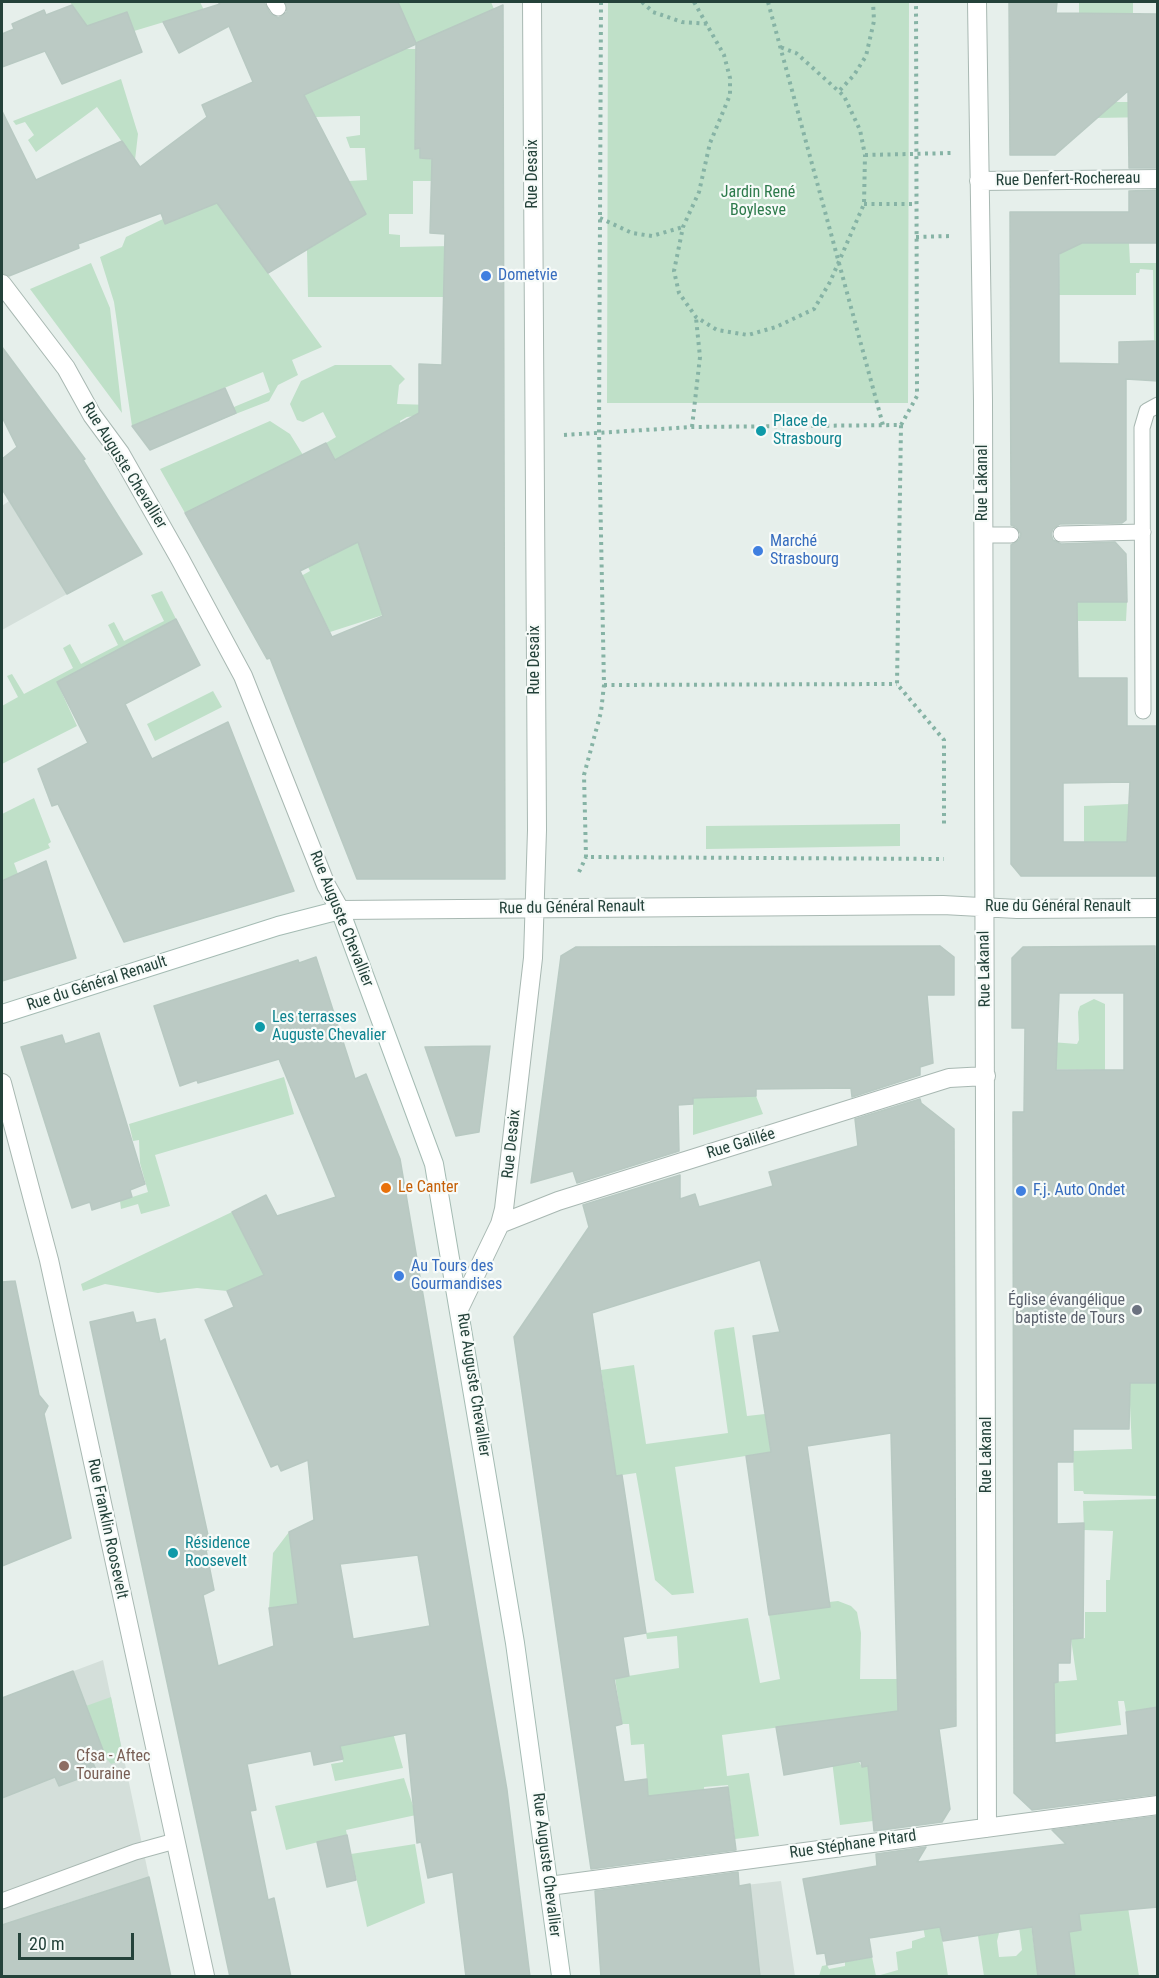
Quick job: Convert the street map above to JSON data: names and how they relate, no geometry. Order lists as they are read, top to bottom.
{
  "streets": {
    "street": [
      "Rue Desaix",
      "Rue Denfert-Rochereau",
      "Rue Auguste Chevallier",
      "Rue Lakanal",
      "Rue du Général Renault",
      "Rue Galilée",
      "Rue Franklin Roosevelt",
      "Rue Stéphane Pitard"
    ]
  },
  "crossings": [
    ["Rue Desaix", "Rue Auguste Chevallier"],
    ["Rue Desaix", "Rue du Général Renault"],
    ["Rue Desaix", "Rue Galilée"],
    ["Rue Denfert-Rochereau", "Rue Lakanal"],
    ["Rue Auguste Chevallier", "Rue du Général Renault"],
    ["Rue Auguste Chevallier", "Rue Stéphane Pitard"],
    ["Rue Lakanal", "Rue du Général Renault"],
    ["Rue Lakanal", "Rue Galilée"],
    ["Rue Lakanal", "Rue Stéphane Pitard"]
  ],
  "parks": ["Jardin René Boylesve"],
  "places": [
    "Dometvie",
    "Place de Strasbourg",
    "Marché Strasbourg",
    "Les terrasses Auguste Chevalier",
    "Le Canter",
    "F.j. Auto Ondet",
    "Au Tours des Gourmandises",
    "Église évangélique baptiste de Tours",
    "Résidence Roosevelt",
    "Cfsa - Aftec Touraine"
  ],
  "scale_bar": "20 m"
}
